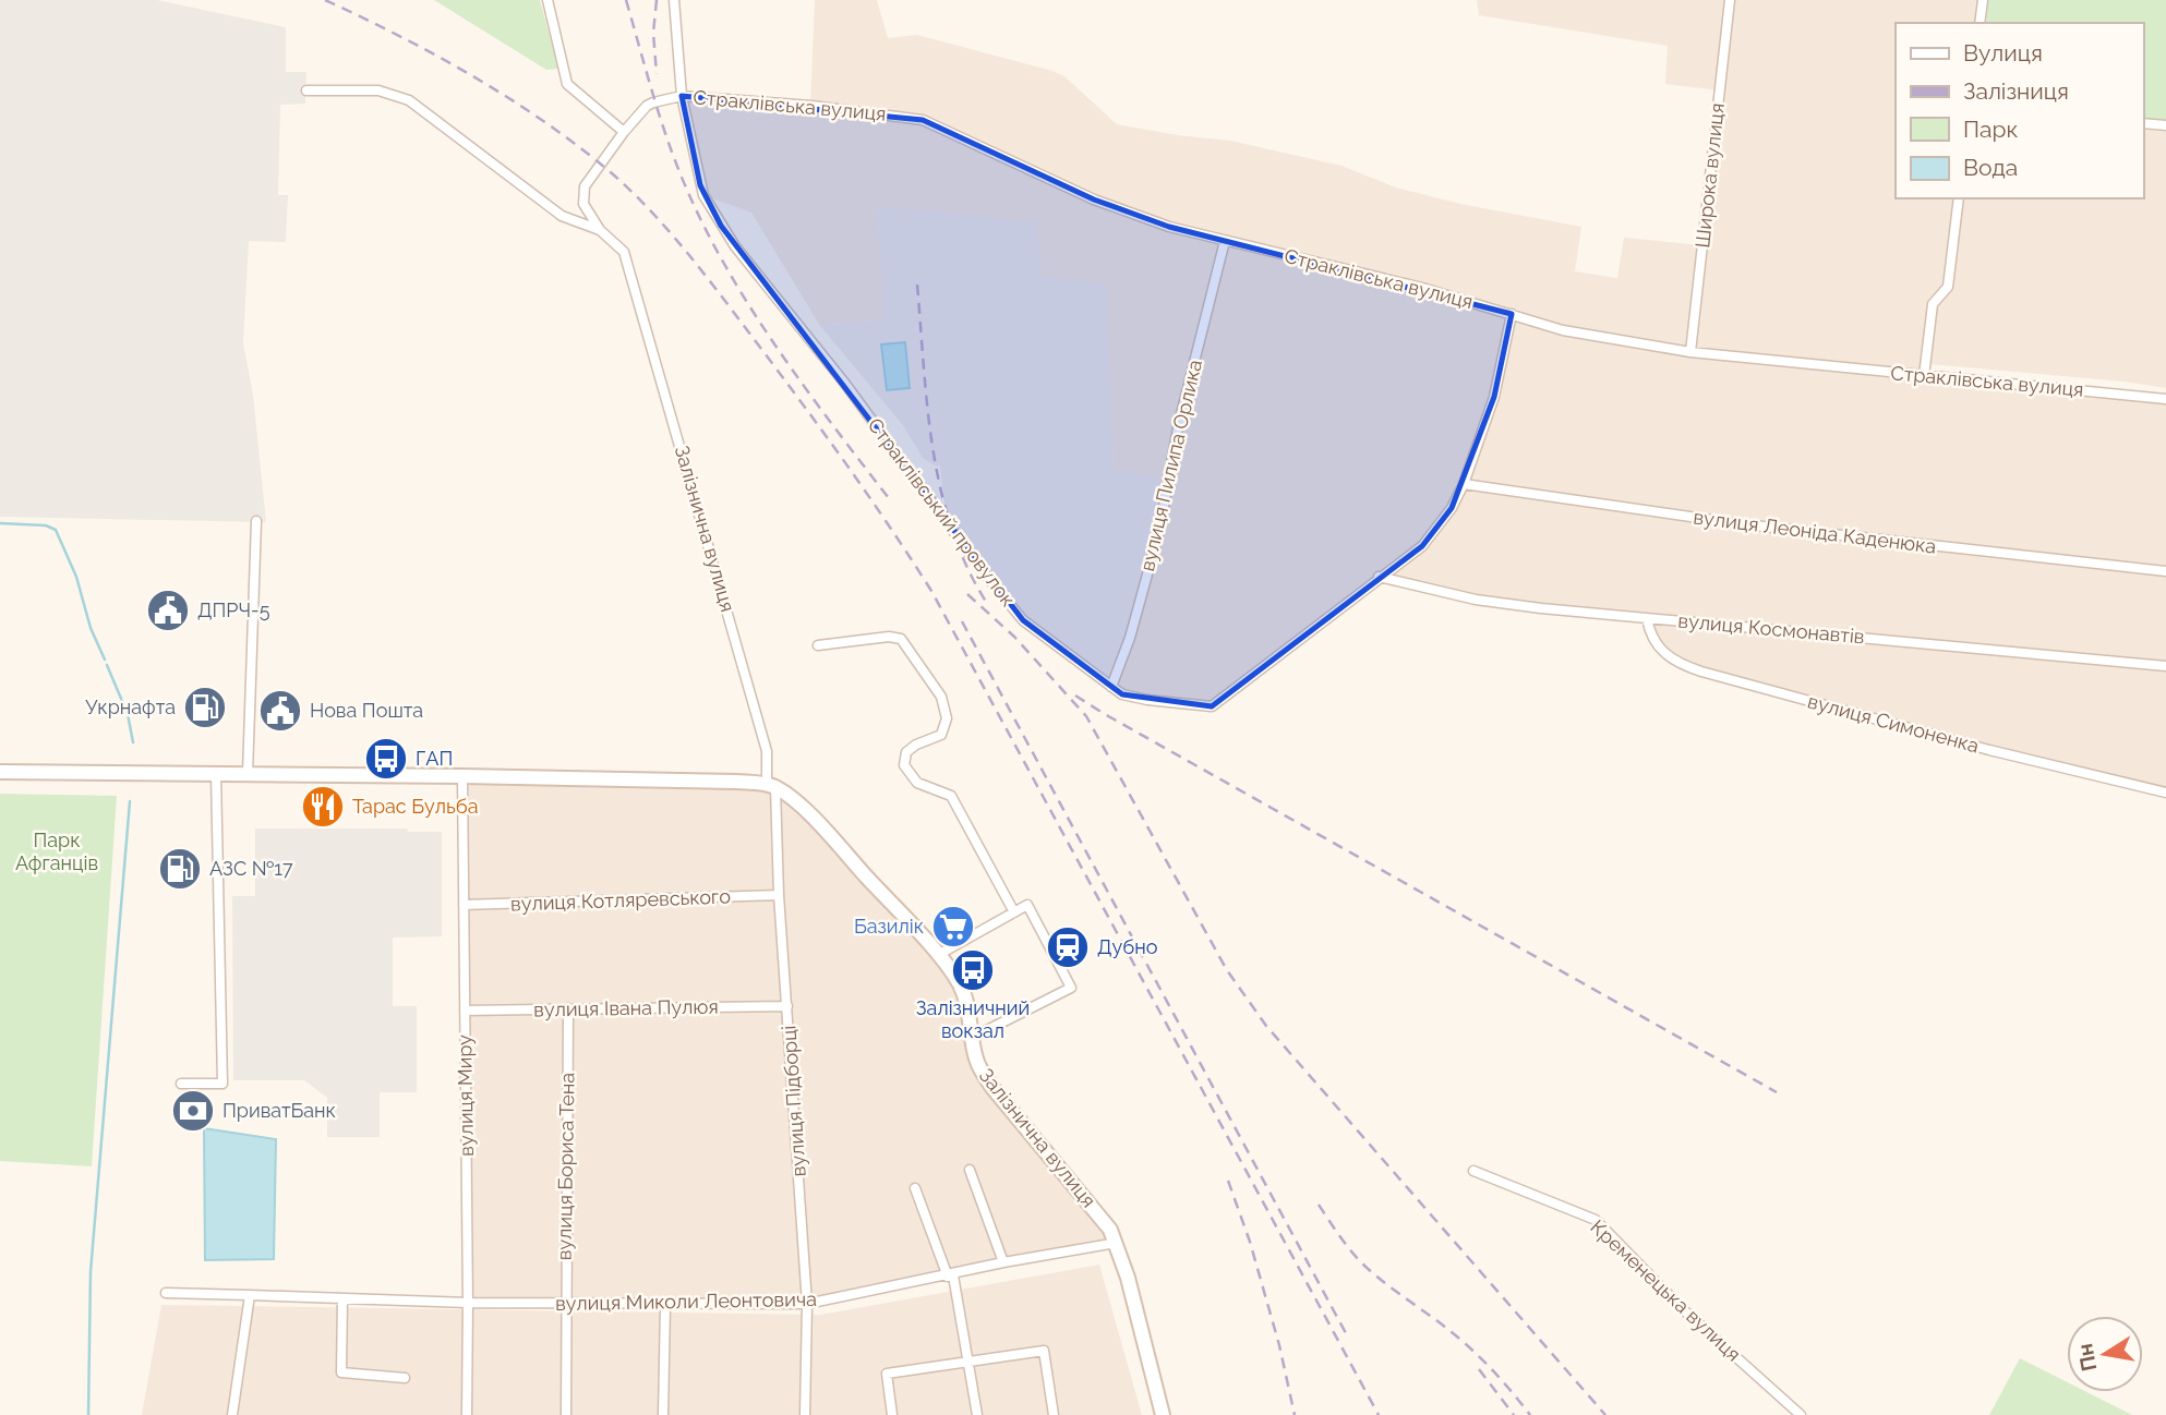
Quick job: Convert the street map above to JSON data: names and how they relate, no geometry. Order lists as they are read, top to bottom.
{
  "streets": {
    "main road": ["Залізнична вулиця"],
    "street": [
      "Страклівська вулиця",
      "Широка вулиця",
      "вулиця Пилипа Орлика",
      "Страклівський провулок",
      "вулиця Леоніда Каденюка",
      "вулиця Космонавтів",
      "вулиця Симоненка",
      "вулиця Котляревського",
      "вулиця Івана Пулюя",
      "вулиця Миру",
      "вулиця Підборці",
      "вулиця Бориса Тена",
      "Кременецька вулиця",
      "вулиця Миколи Леонтовича"
    ]
  },
  "crossings": [
    ["Страклівська вулиця", "Широка вулиця"],
    ["Страклівська вулиця", "вулиця Пилипа Орлика"],
    ["Страклівська вулиця", "Страклівський провулок"],
    ["Страклівська вулиця", "Залізнична вулиця"],
    ["вулиця Пилипа Орлика", "Страклівський провулок"],
    ["Страклівський провулок", "вулиця Леоніда Каденюка"],
    ["Страклівський провулок", "вулиця Космонавтів"],
    ["Залізнична вулиця", "вулиця Підборці"],
    ["Залізнична вулиця", "вулиця Миколи Леонтовича"],
    ["вулиця Космонавтів", "вулиця Симоненка"],
    ["вулиця Котляревського", "вулиця Миру"],
    ["вулиця Котляревського", "вулиця Підборці"],
    ["вулиця Івана Пулюя", "вулиця Миру"],
    ["вулиця Івана Пулюя", "вулиця Підборці"],
    ["вулиця Івана Пулюя", "вулиця Бориса Тена"],
    ["вулиця Миру", "вулиця Миколи Леонтовича"],
    ["вулиця Підборці", "вулиця Миколи Леонтовича"],
    ["вулиця Бориса Тена", "вулиця Миколи Леонтовича"]
  ],
  "parks": ["Парк Афганців"],
  "places": {
    "public building": ["ДПРЧ-5", "Нова Пошта"],
    "fuel station": ["Укрнафта", "АЗС №17"],
    "bus stop": ["ГАП", "Залізничний вокзал"],
    "restaurant": ["Тарас Бульба"],
    "supermarket": ["Базилік"],
    "station": ["Дубно"],
    "bank": ["ПриватБанк"]
  },
  "legend": [
    "Вулиця",
    "Залізниця",
    "Парк",
    "Вода"
  ],
  "north": "left"
}
